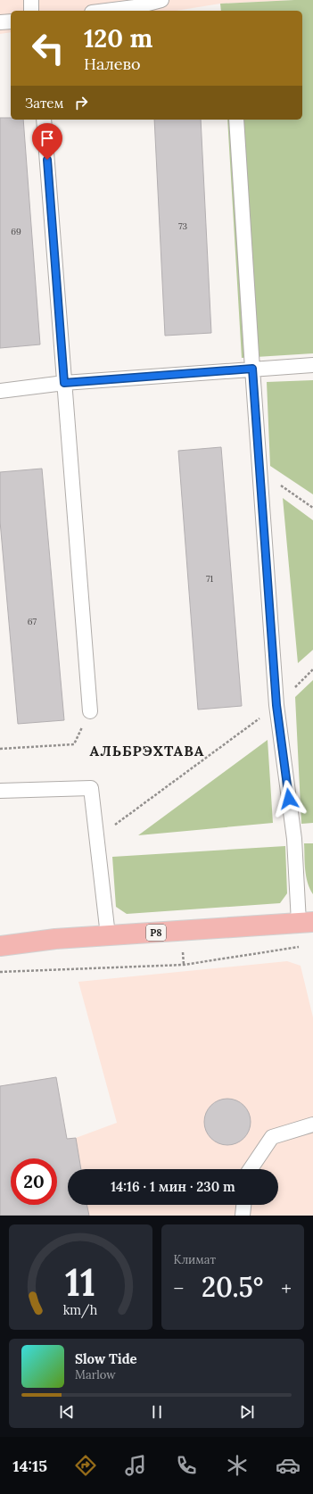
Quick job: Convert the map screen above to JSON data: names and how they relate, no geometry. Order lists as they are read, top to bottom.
{
  "streets": {
    "main road": ["Р8"]
  },
  "districts": ["АЛЬБРЭХТАВА"],
  "house_numbers": [
    "73",
    "69",
    "71",
    "67"
  ],
  "page": {
    "turn": ["120 m", "Налево"],
    "then": "Затем",
    "limit": "20",
    "trip": "14:16 · 1 мин · 230 m",
    "tile": "Климат",
    "heat": ["−", "20.5°", "+"],
    "song": ["Slow Tide", "Marlow"],
    "tabs": "14:15",
    "gauge": ["11", "km/h"]
  }
}
